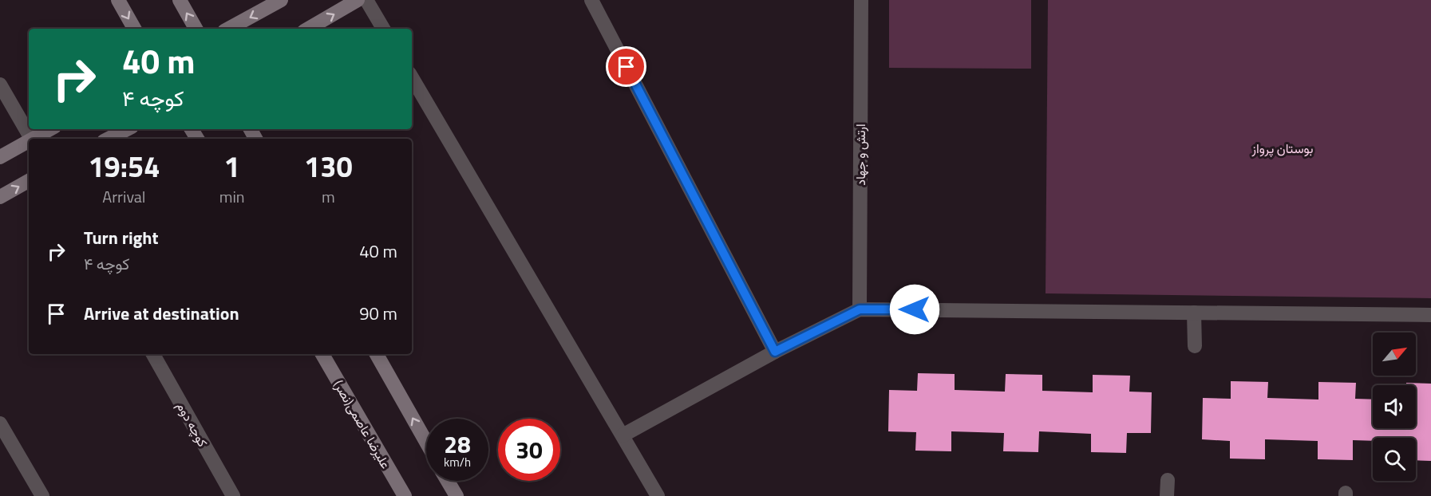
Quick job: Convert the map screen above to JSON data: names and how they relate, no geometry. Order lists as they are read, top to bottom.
{
  "streets": {
    "street": ["ارتش و جهاد", "کوچه دوم", "علیرضا عاصمی(نصر)"]
  },
  "parks": ["بوستان پرواز"],
  "north": "top right",
  "page": {
    "turn": ["40 m", "کوچه ۴"],
    "eta": [
      "19:54",
      "Arrival",
      "1",
      "min",
      "130",
      "m"
    ],
    "list": [
      {
        "name": "Turn right",
        "note": "کوچه ۴",
        "value": "40 m"
      },
      {
        "name": "Arrive at destination",
        "value": "90 m"
      }
    ],
    "speed": "28 km/h",
    "limit": "30"
  }
}
